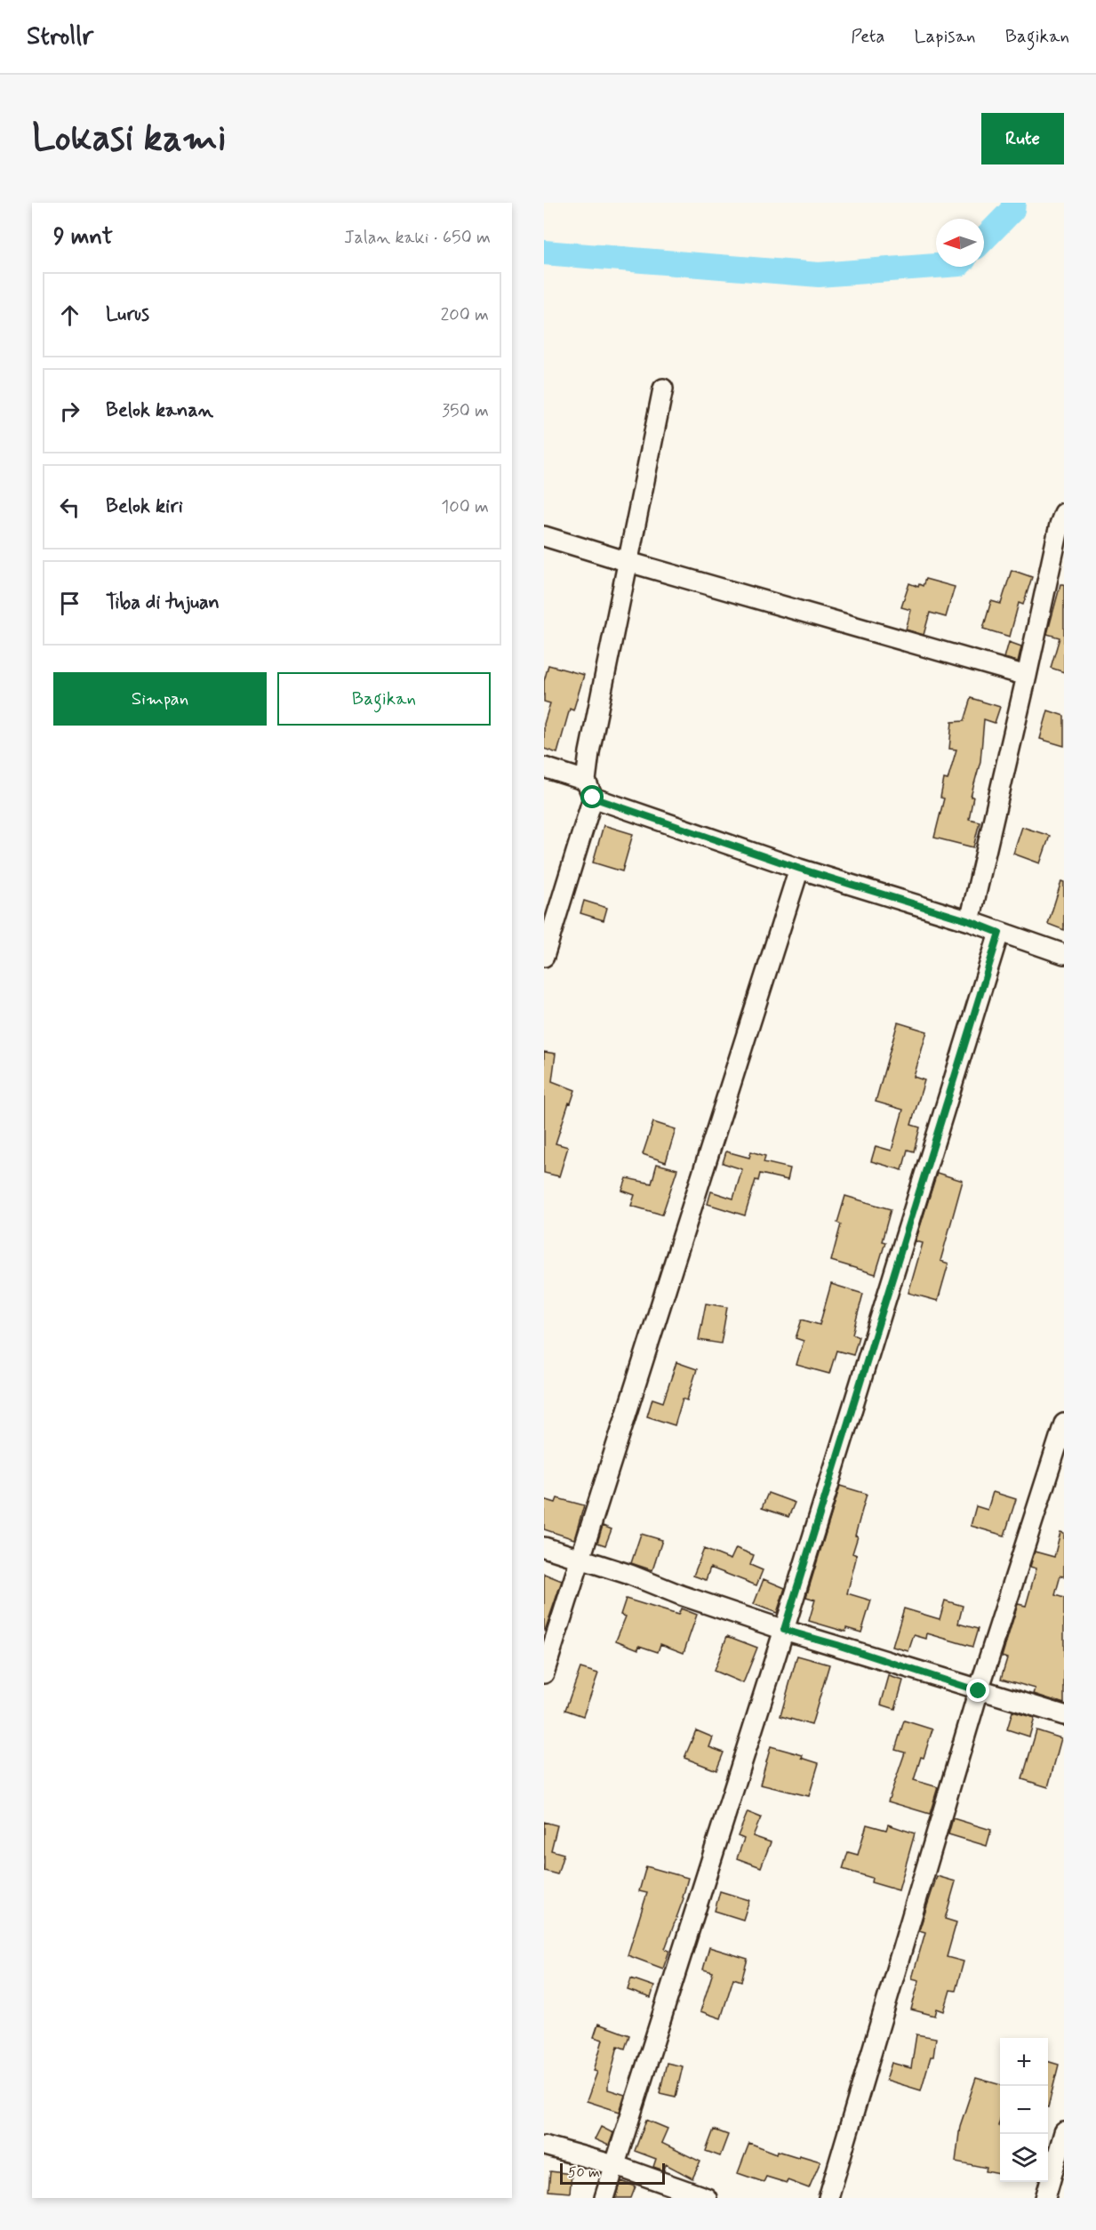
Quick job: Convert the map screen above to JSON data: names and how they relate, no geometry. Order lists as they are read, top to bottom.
{
  "scale_bar": "50 m",
  "north": "left",
  "page": {
    "header": "Strollr",
    "nav": ["Peta", "Lapisan", "Bagikan"],
    "buttons": [
      "Rute",
      ["Simpan", "Bagikan"]
    ],
    "title": "Lokasi kami",
    "heading": ["9 mnt", "Jalan kaki · 650 m"],
    "list": [
      ["Lurus", "200 m"],
      ["Belok kanan", "350 m"],
      ["Belok kiri", "100 m"],
      "Tiba di tujuan"
    ],
    "map_buttons": ["+", "−"],
    "scale": "50 m"
  }
}
